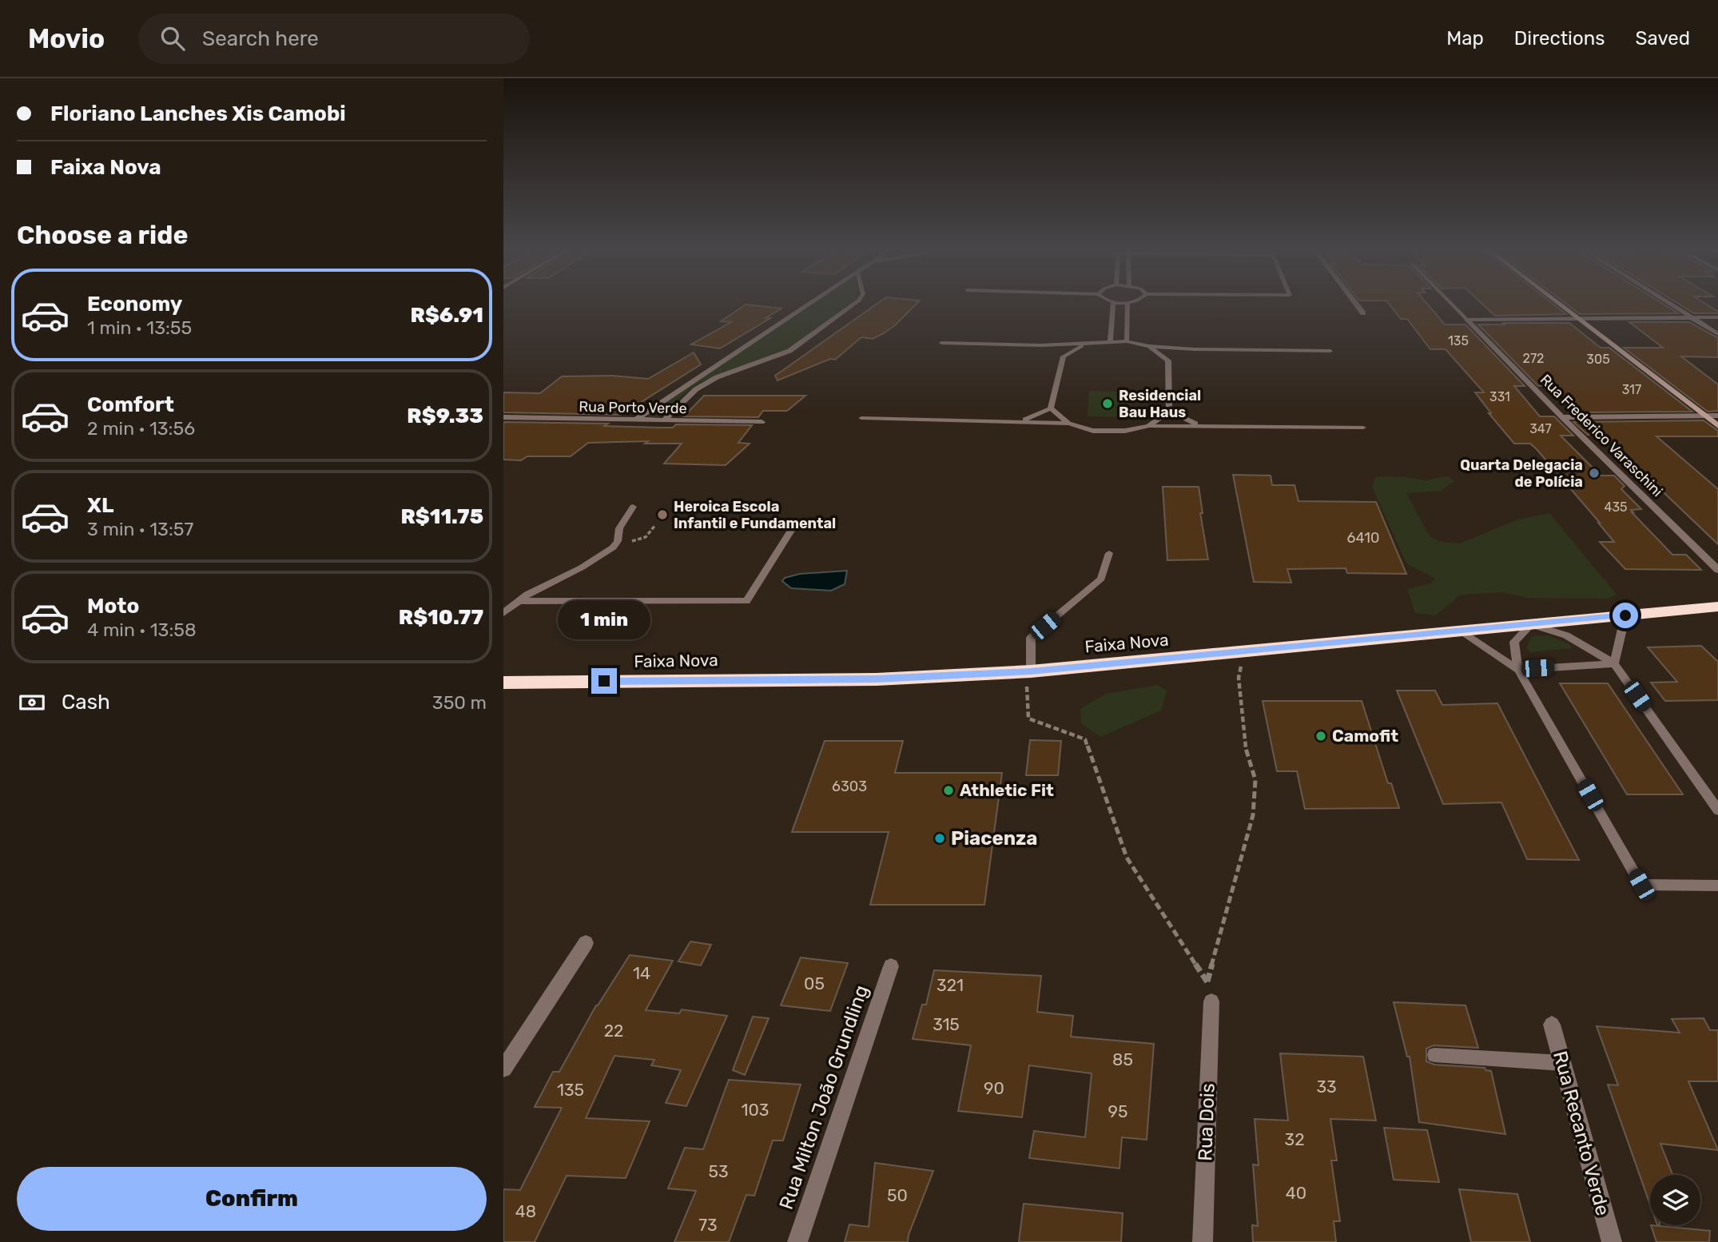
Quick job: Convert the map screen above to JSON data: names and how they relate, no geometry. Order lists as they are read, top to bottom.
{
  "streets": {
    "highway": ["Faixa Nova"],
    "street": [
      "Rua Porto Verde",
      "Rua Frederico Varaschini",
      "Rua Milton João Grundling",
      "Rua Dois",
      "Rua Recanto Verde"
    ]
  },
  "places": [
    "Residencial Bau Haus",
    "Quarta Delegacia de Polícia",
    "Heroica Escola Infantil e Fundamental",
    "Camofit",
    "Athletic Fit",
    "Piacenza"
  ],
  "house_numbers": [
    "135",
    "272",
    "305",
    "317",
    "331",
    "347",
    "435",
    "6410",
    "6303",
    "14",
    "05",
    "321",
    "315",
    "22",
    "85",
    "33",
    "90",
    "135",
    "103",
    "95",
    "32",
    "53",
    "40",
    "50",
    "48",
    "73"
  ],
  "page": {
    "header": "Movio",
    "search": "Search here",
    "nav": ["Map", "Directions", "Saved"],
    "banner": ["Floriano Lanches Xis Camobi", "Faixa Nova"],
    "heading": "Choose a ride",
    "list": [
      {
        "name": "Economy",
        "note": "1 min · 13:55",
        "value": "R$6.91"
      },
      {
        "name": "Comfort",
        "note": "2 min · 13:56",
        "value": "R$9.33"
      },
      {
        "name": "XL",
        "note": "3 min · 13:57",
        "value": "R$11.75"
      },
      {
        "name": "Moto",
        "note": "4 min · 13:58",
        "value": "R$10.77"
      }
    ],
    "bubble": "1 min",
    "pay": ["Cash", "350 m"],
    "buttons": "Confirm"
  }
}
